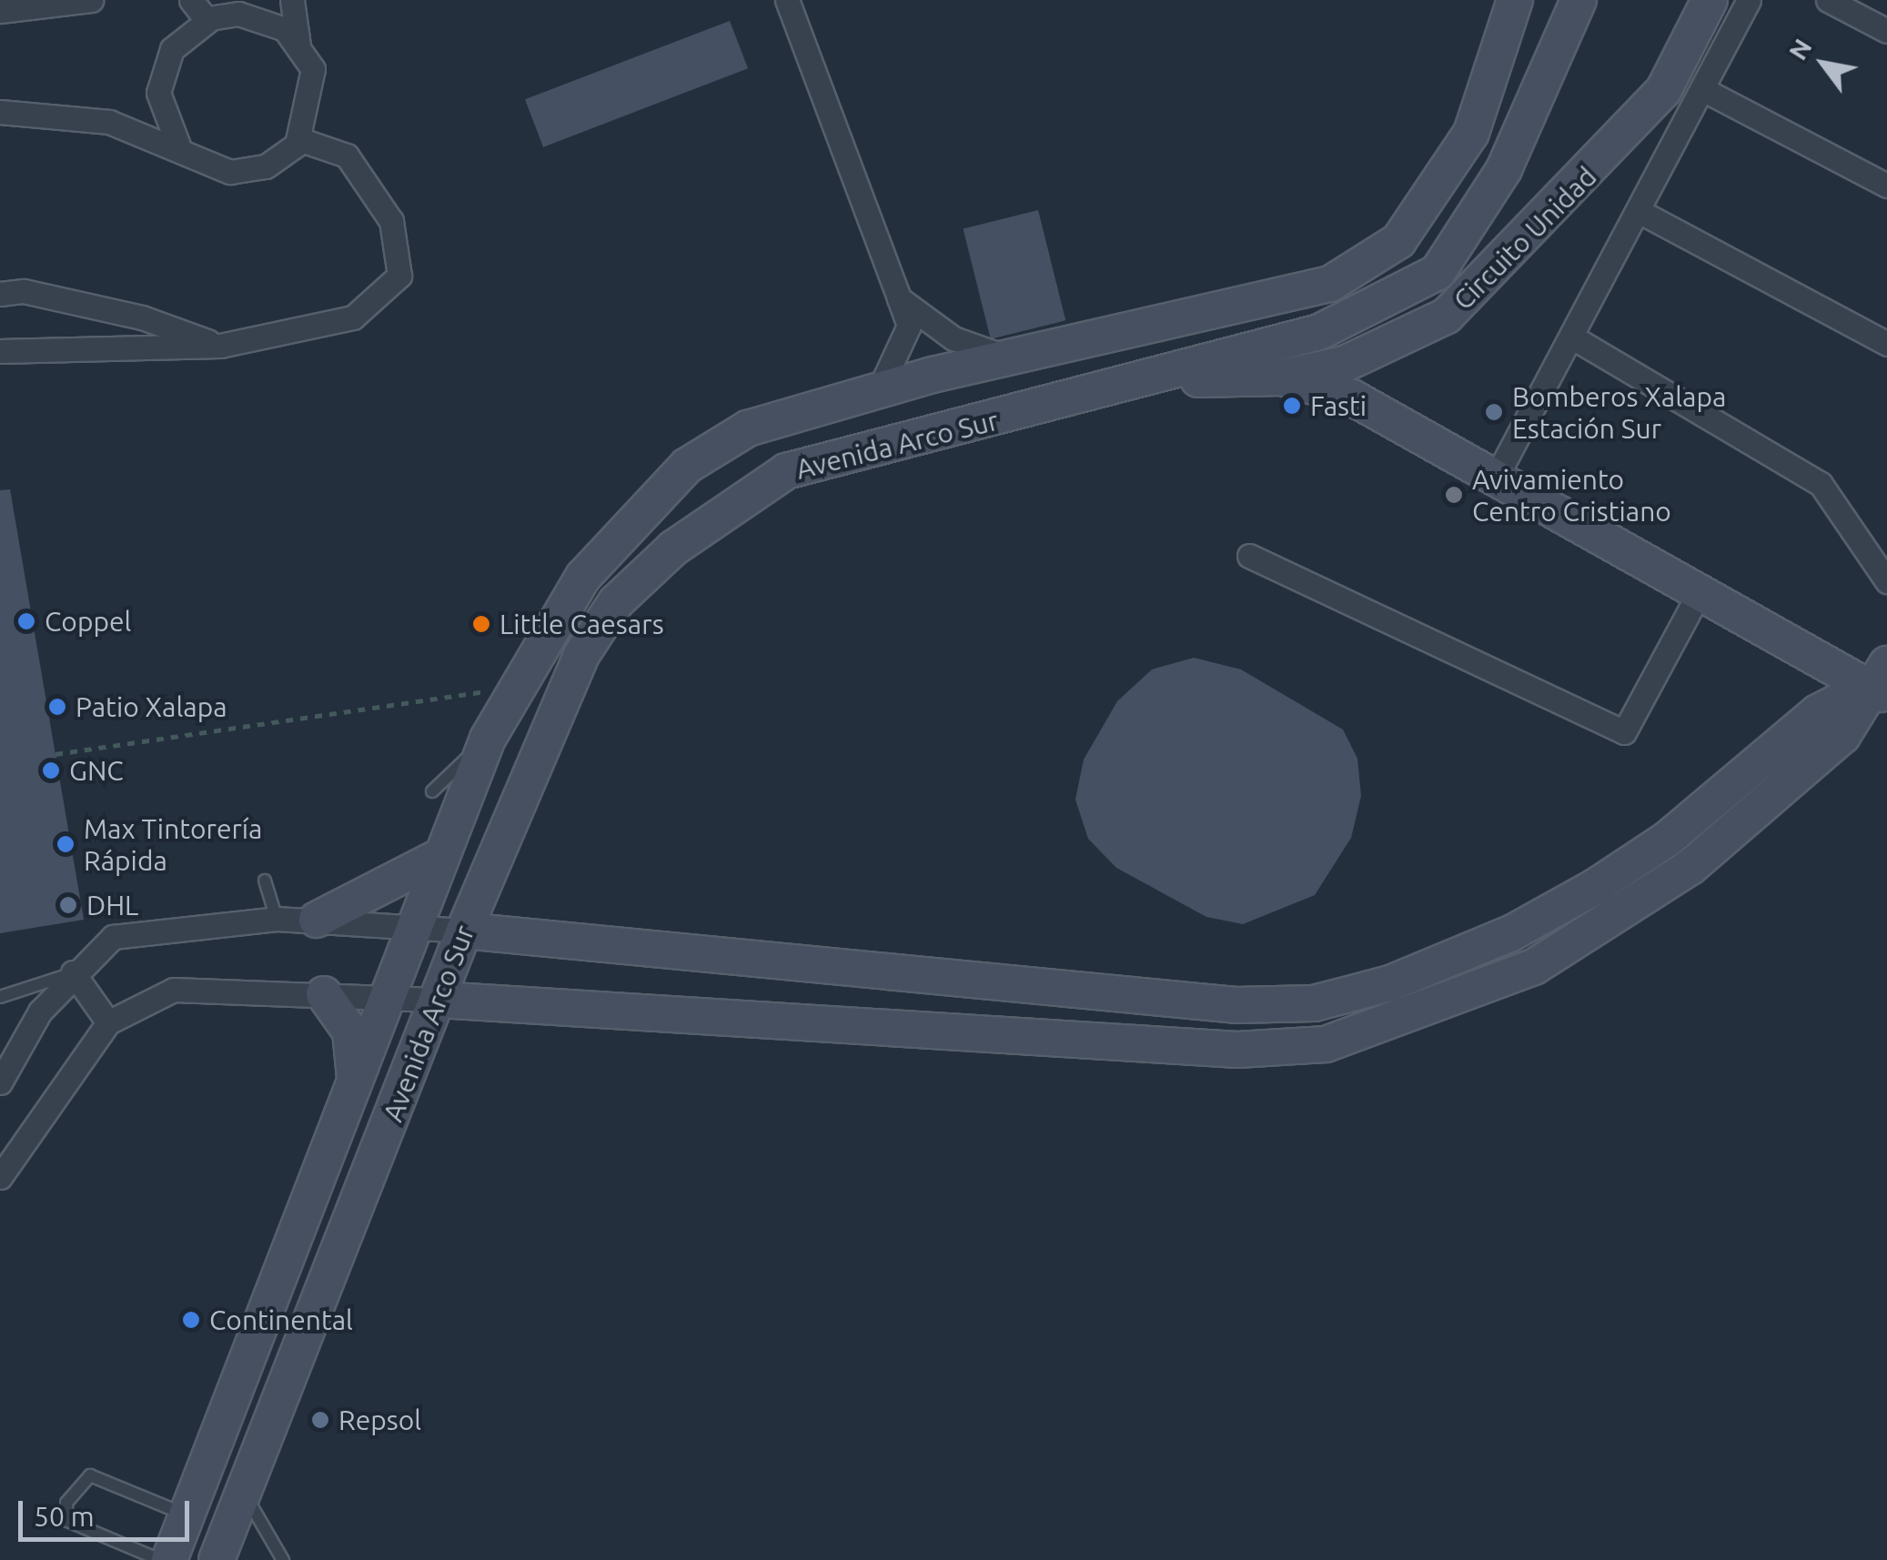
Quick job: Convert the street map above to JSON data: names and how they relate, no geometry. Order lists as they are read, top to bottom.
{
  "streets": {
    "main road": ["Circuito Unidad", "Avenida Arco Sur"]
  },
  "crossings": [
    ["Circuito Unidad", "Avenida Arco Sur"]
  ],
  "places": [
    "Fasti",
    "Bomberos Xalapa Estación Sur",
    "Avivamiento Centro Cristiano",
    "Coppel",
    "Little Caesars",
    "Patio Xalapa",
    "GNC",
    "Max Tintorería Rápida",
    "DHL",
    "Continental",
    "Repsol"
  ],
  "scale_bar": "50 m",
  "north": "top left"
}
